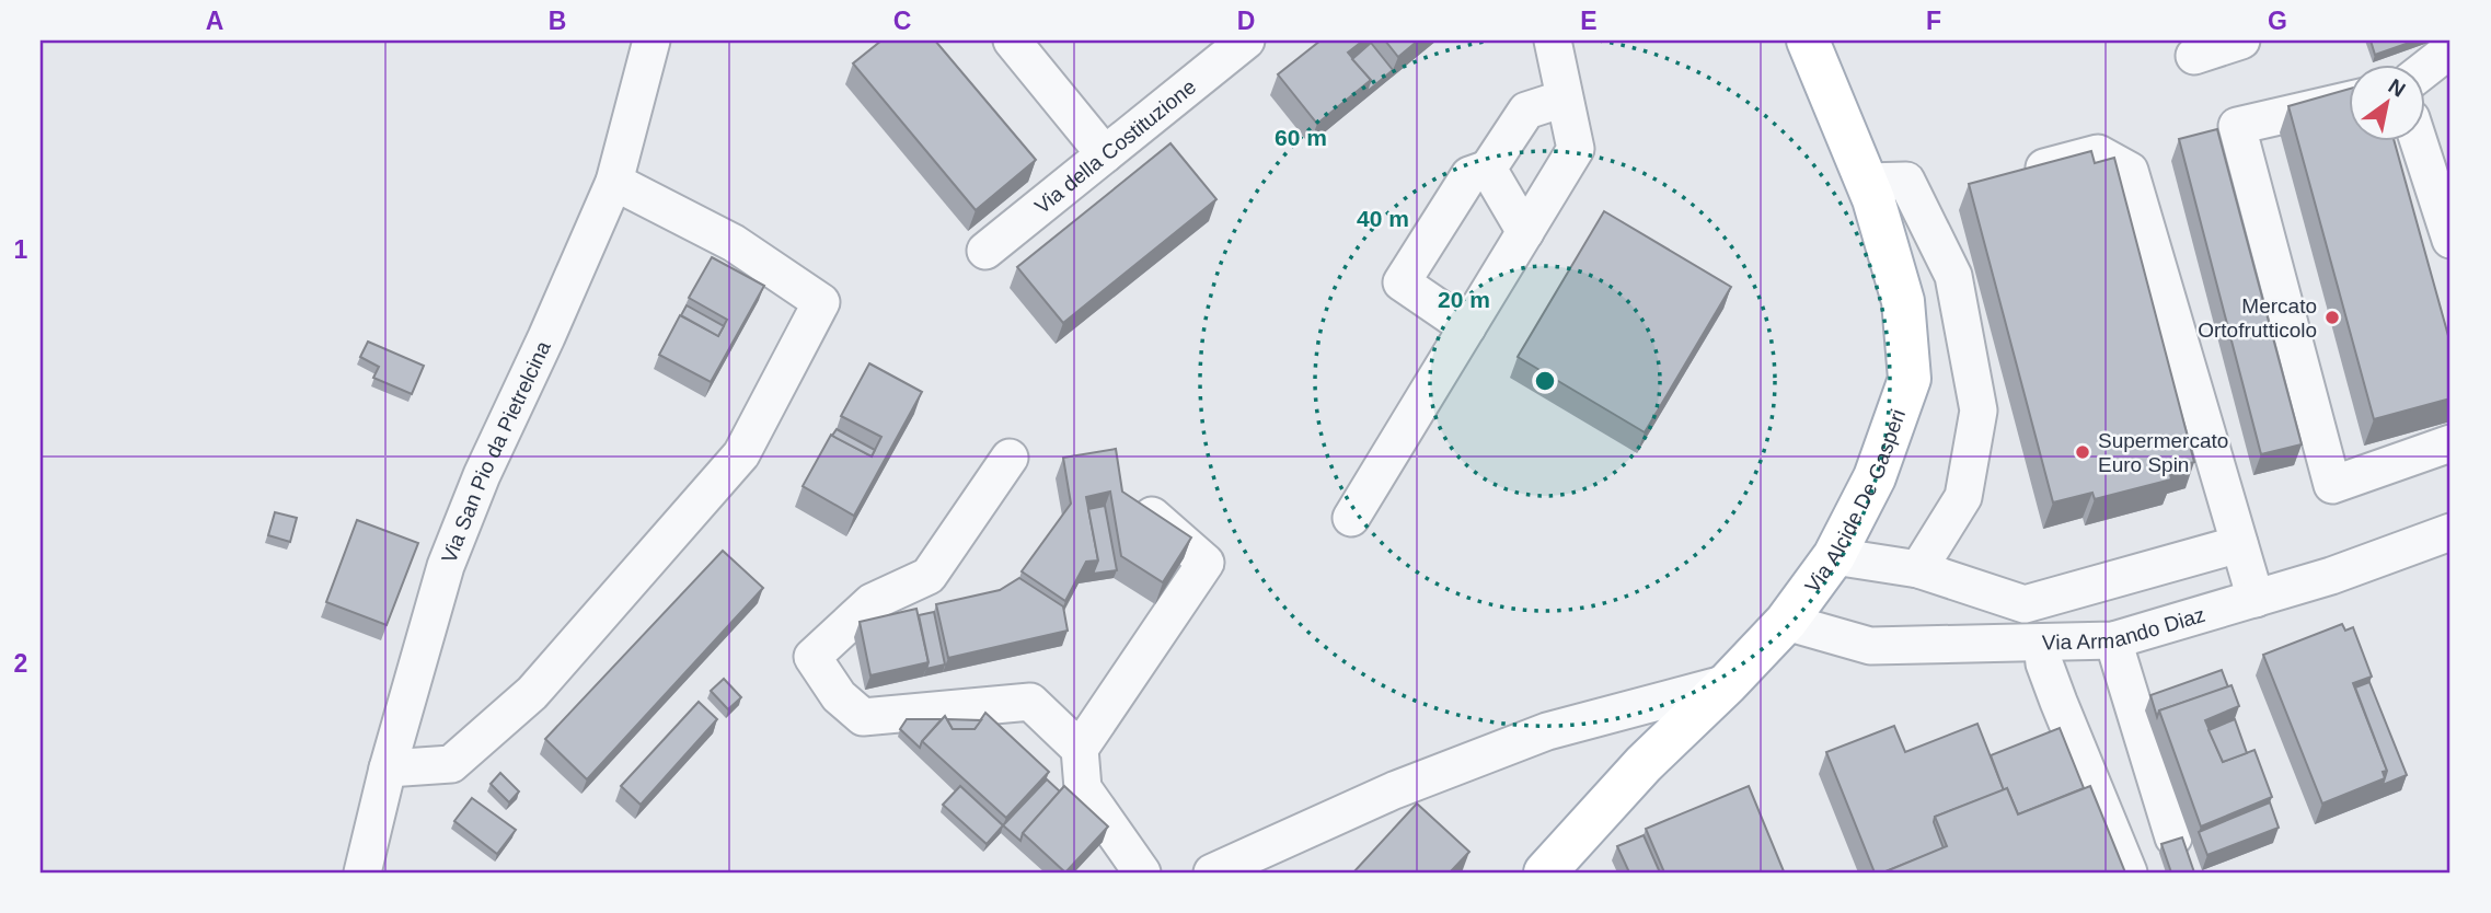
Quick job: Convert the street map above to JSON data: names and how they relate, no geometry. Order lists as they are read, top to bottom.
{
  "streets": {
    "main road": ["Via Alcide De Gasperi"],
    "street": ["Via della Costituzione", "Via San Pio da Pietrelcina", "Via Armando Diaz"]
  },
  "crossings": [
    ["Via Alcide De Gasperi", "Via Armando Diaz"]
  ],
  "places": ["Mercato Ortofrutticolo", "Supermercato Euro Spin"],
  "north": "top right",
  "grid": {
    "columns": [
      "A",
      "B",
      "C",
      "D",
      "E",
      "F",
      "G"
    ],
    "rows": ["1", "2"]
  },
  "rings": ["60 m", "40 m", "20 m"]
}
